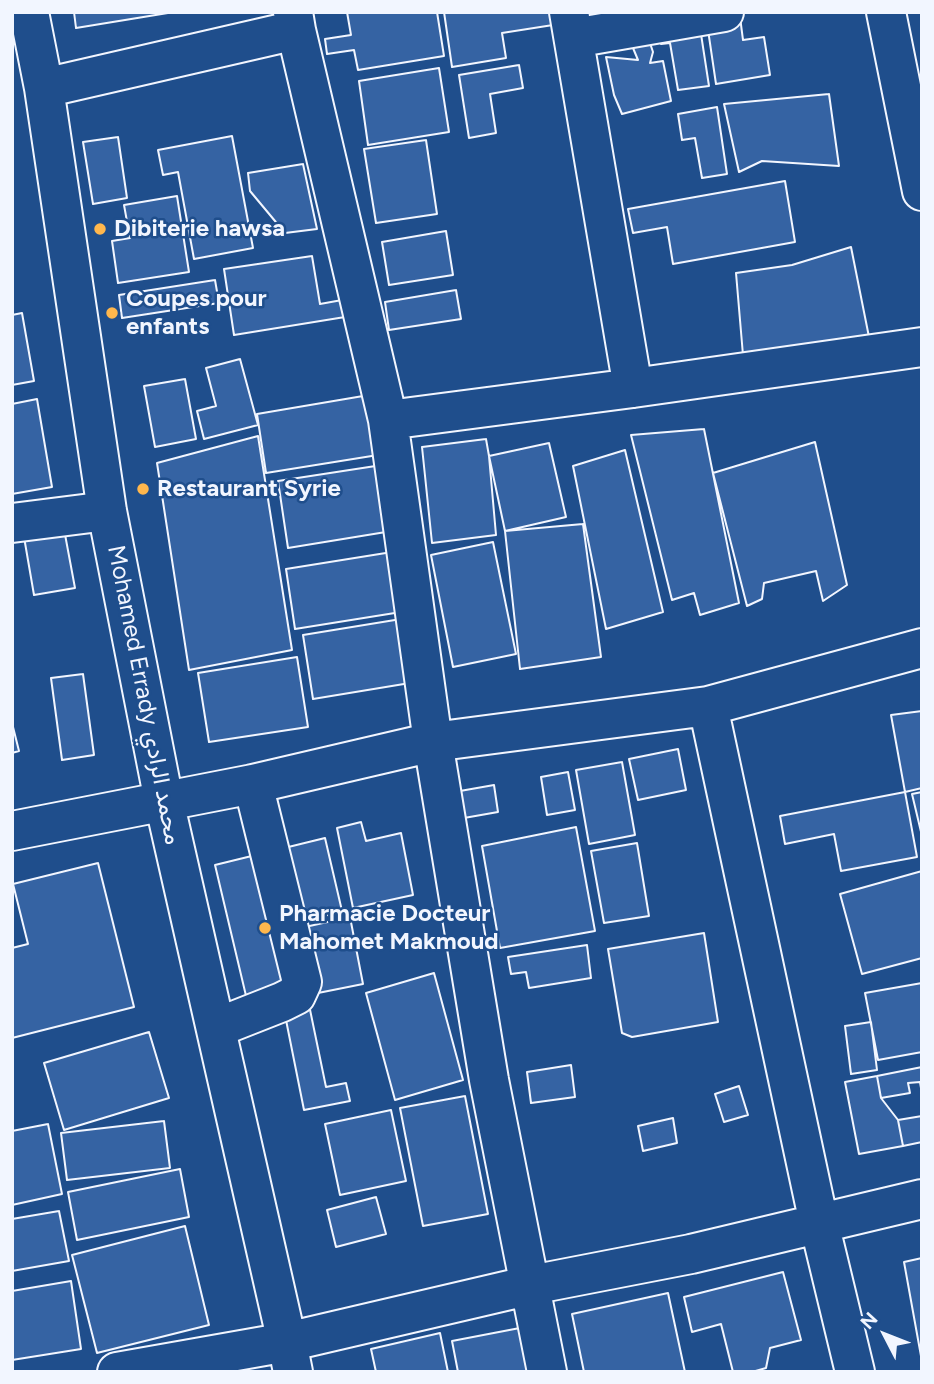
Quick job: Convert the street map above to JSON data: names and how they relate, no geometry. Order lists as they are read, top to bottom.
{
  "streets": {
    "street": ["Mohamed Errady محمد الرادي"]
  },
  "places": [
    "Dibiterie hawsa",
    "Coupes pour enfants",
    "Restaurant Syrie",
    "Pharmacie Docteur Mahomet Makmoud"
  ],
  "north": "top left"
}
